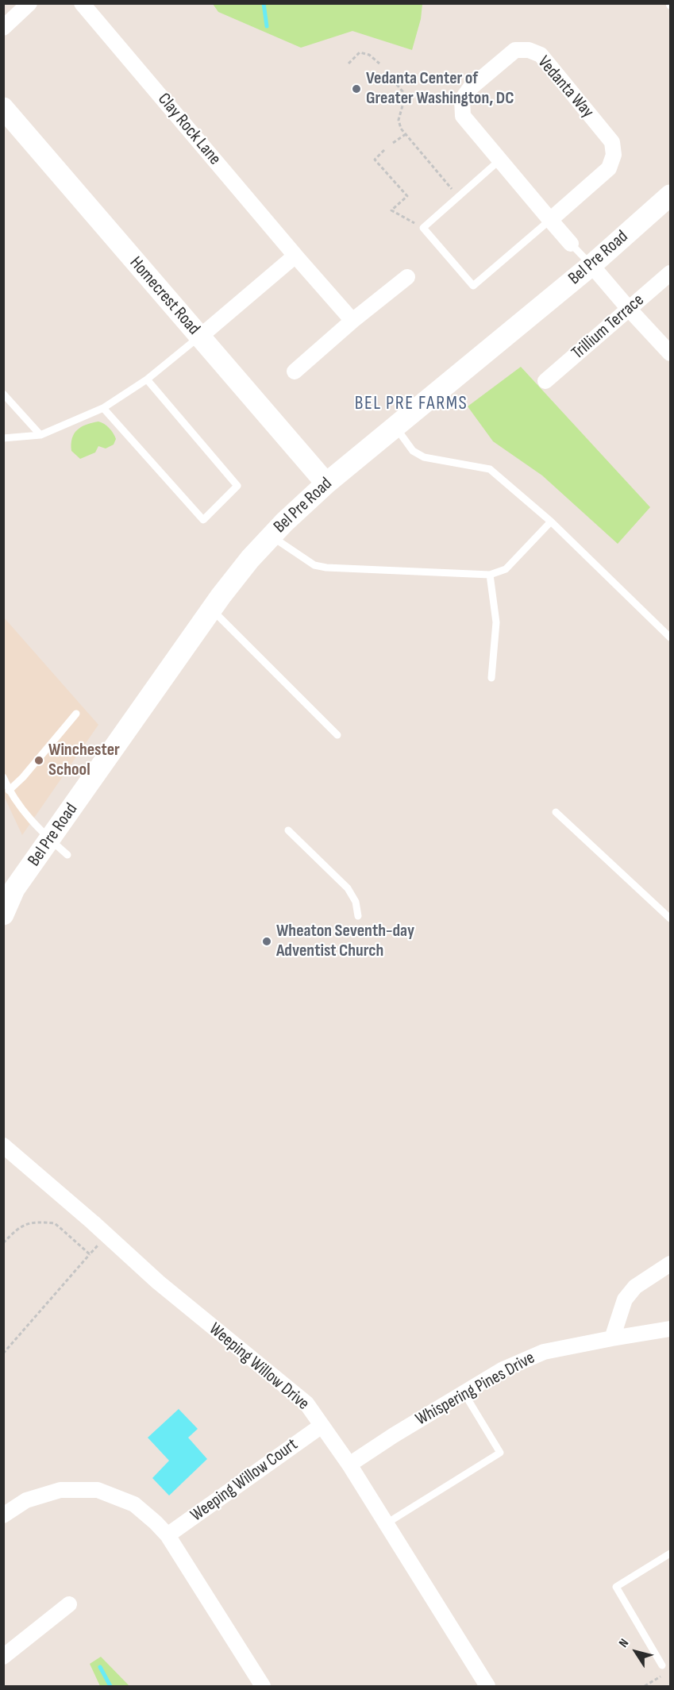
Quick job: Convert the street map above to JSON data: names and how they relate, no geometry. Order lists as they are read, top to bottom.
{
  "streets": {
    "main road": ["Bel Pre Road", "Homecrest Road"],
    "street": [
      "Vedanta Way",
      "Clay Rock Lane",
      "Trillium Terrace",
      "Weeping Willow Drive",
      "Whispering Pines Drive",
      "Weeping Willow Court"
    ]
  },
  "crossings": [
    ["Bel Pre Road", "Homecrest Road"],
    ["Weeping Willow Drive", "Whispering Pines Drive"],
    ["Weeping Willow Drive", "Weeping Willow Court"]
  ],
  "districts": ["BEL PRE FARMS"],
  "places": ["Vedanta Center of Greater Washington, DC", "Winchester School", "Wheaton Seventh-day Adventist Church"],
  "north": "top left"
}
